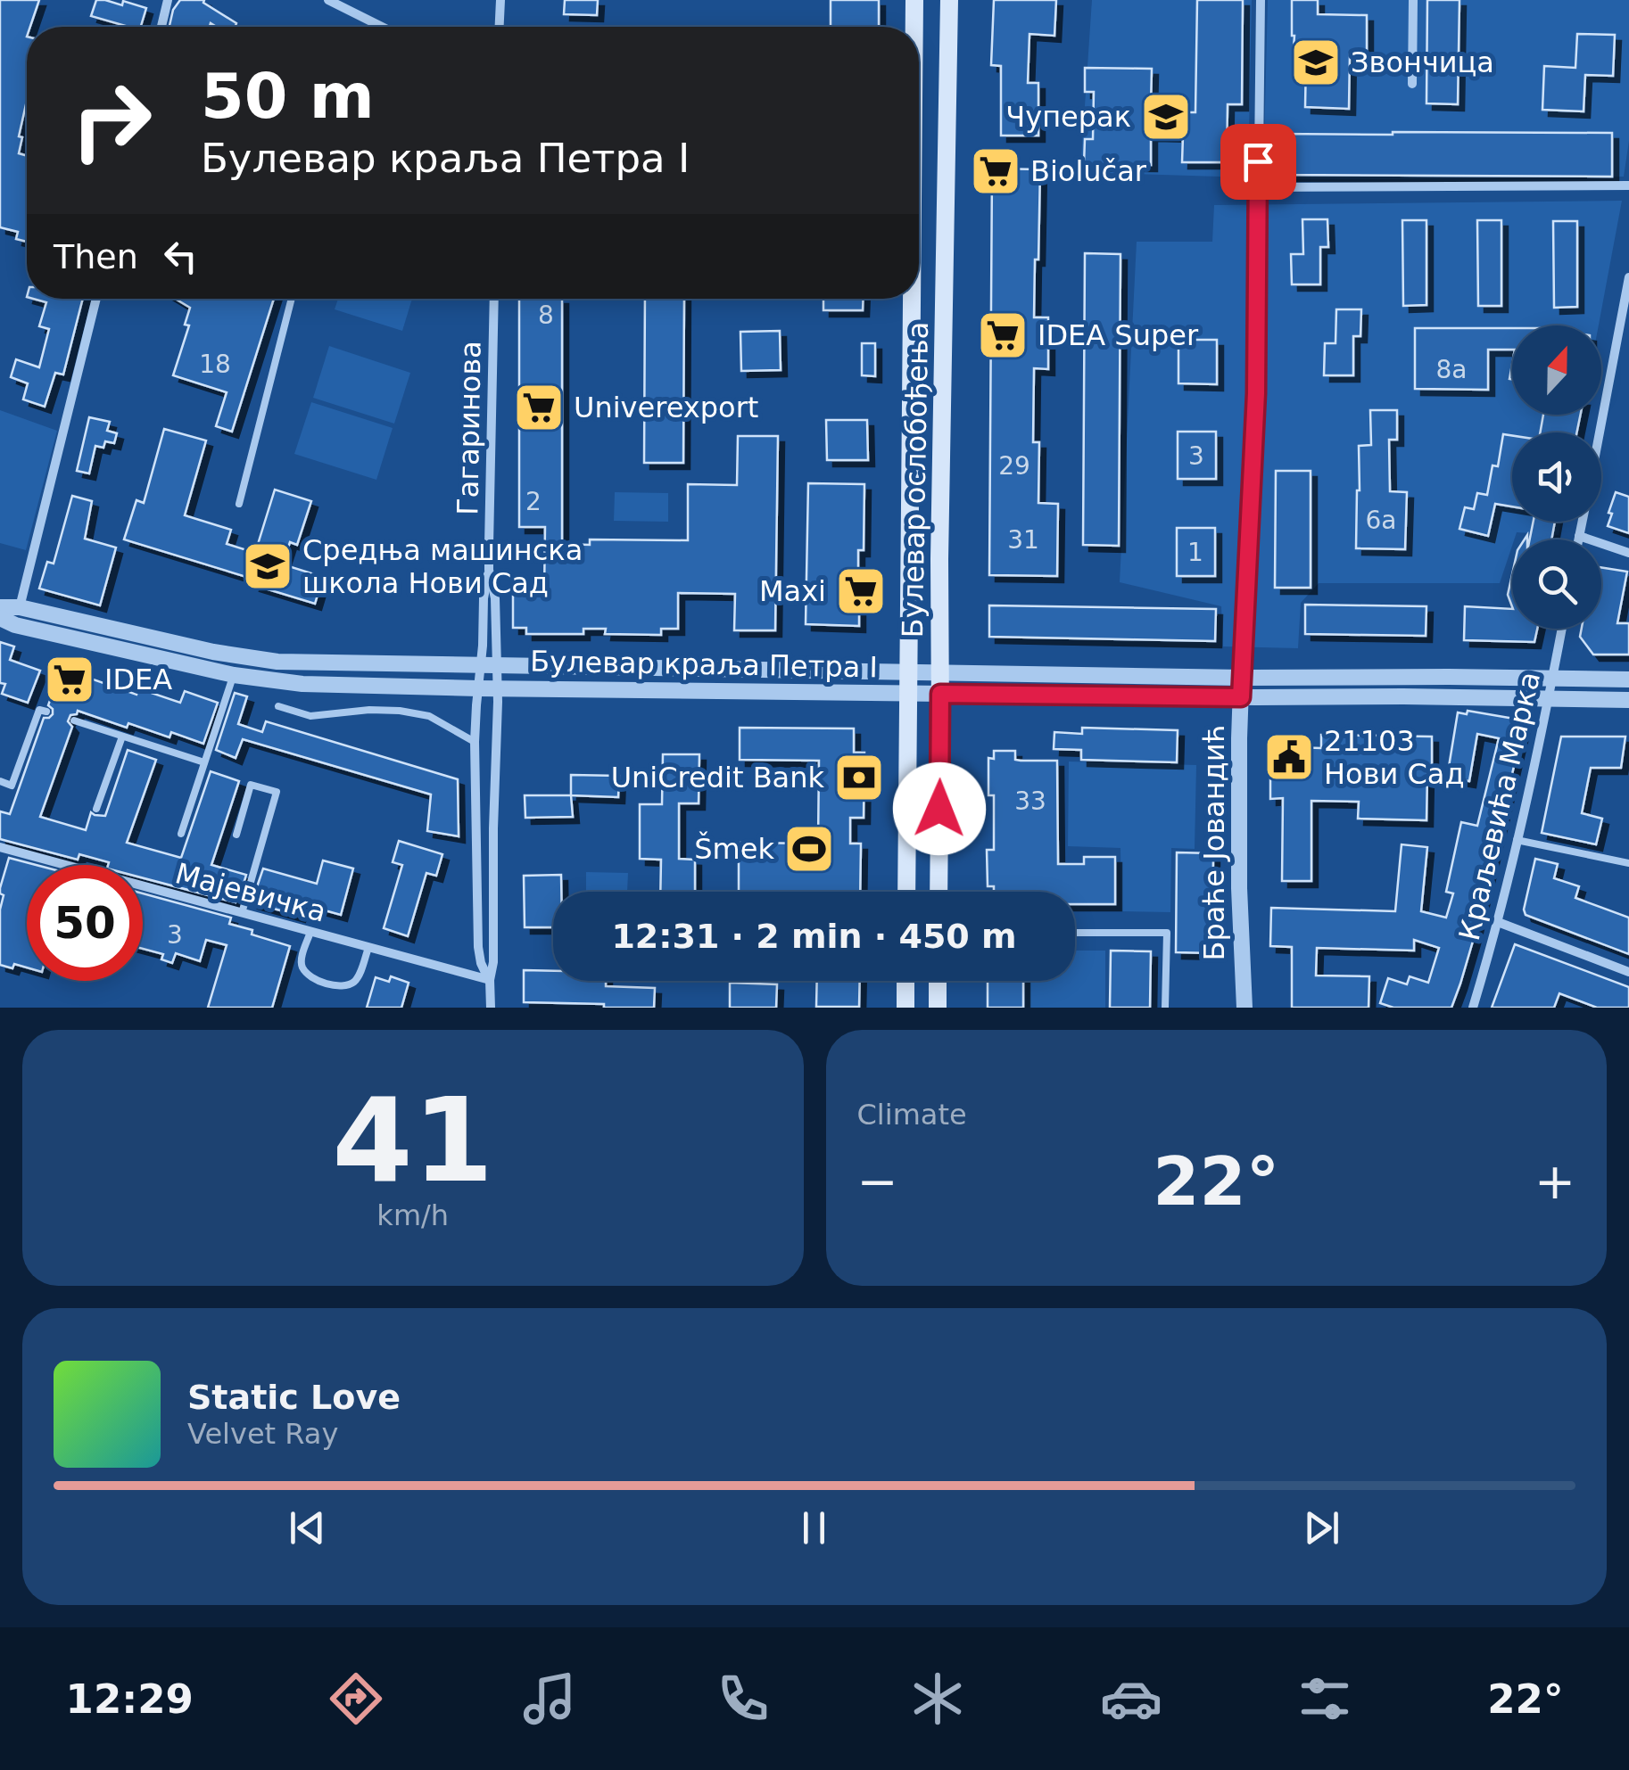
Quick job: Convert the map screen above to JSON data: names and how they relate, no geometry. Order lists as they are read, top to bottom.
{
  "streets": {
    "main road": ["Булевар ослобођења"],
    "street": [
      "Гагаринова",
      "Булевар краља Петра I",
      "Краљевића Марка",
      "Браће Јовандић",
      "Мајевичка"
    ]
  },
  "crossings": [
    ["Гагаринова", "Булевар краља Петра I"],
    ["Гагаринова", "Мајевичка"],
    ["Булевар ослобођења", "Булевар краља Петра I"],
    ["Булевар краља Петра I", "Краљевића Марка"],
    ["Булевар краља Петра I", "Браће Јовандић"]
  ],
  "places": {
    "school or university": ["Звончица", "Чуперак", "Средња машинска школа Нови Сад"],
    "supermarket": [
      "Biolučar",
      "IDEA Super",
      "Univerexport",
      "Maxi",
      "IDEA"
    ],
    "public building": ["21103 Нови Сад"],
    "bank": ["UniCredit Bank"],
    "sports": ["Šmek"]
  },
  "house_numbers": [
    "8",
    "18",
    "8a",
    "3",
    "29",
    "2",
    "6a",
    "31",
    "1",
    "33",
    "3"
  ],
  "north": "top",
  "page": {
    "turn": ["50 m", "Булевар краља Петра I"],
    "then": "Then",
    "limit": "50",
    "trip": "12:31 · 2 min · 450 m",
    "tile": [
      ["41", "km/h"],
      "Climate"
    ],
    "heat": ["−", "22°", "+"],
    "song": ["Static Love", "Velvet Ray"],
    "tabs": ["12:29", "22°"]
  }
}
